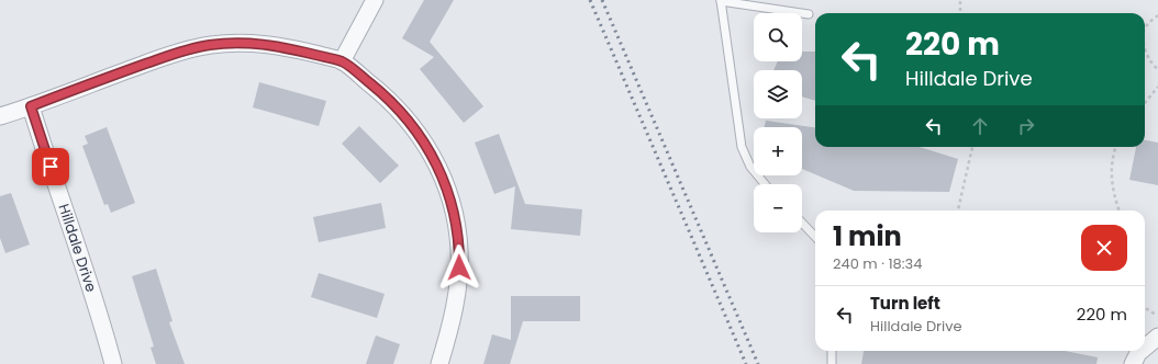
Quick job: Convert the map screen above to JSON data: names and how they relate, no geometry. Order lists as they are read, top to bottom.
{
  "streets": {
    "street": ["Hilldale Drive"]
  },
  "page": {
    "map_buttons": ["+", "−"],
    "turn": ["220 m", "Hilldale Drive"],
    "heading": ["1 min", "240 m · 18:34"],
    "list": [
      {
        "name": "Turn left",
        "note": "Hilldale Drive",
        "value": "220 m"
      }
    ]
  }
}
